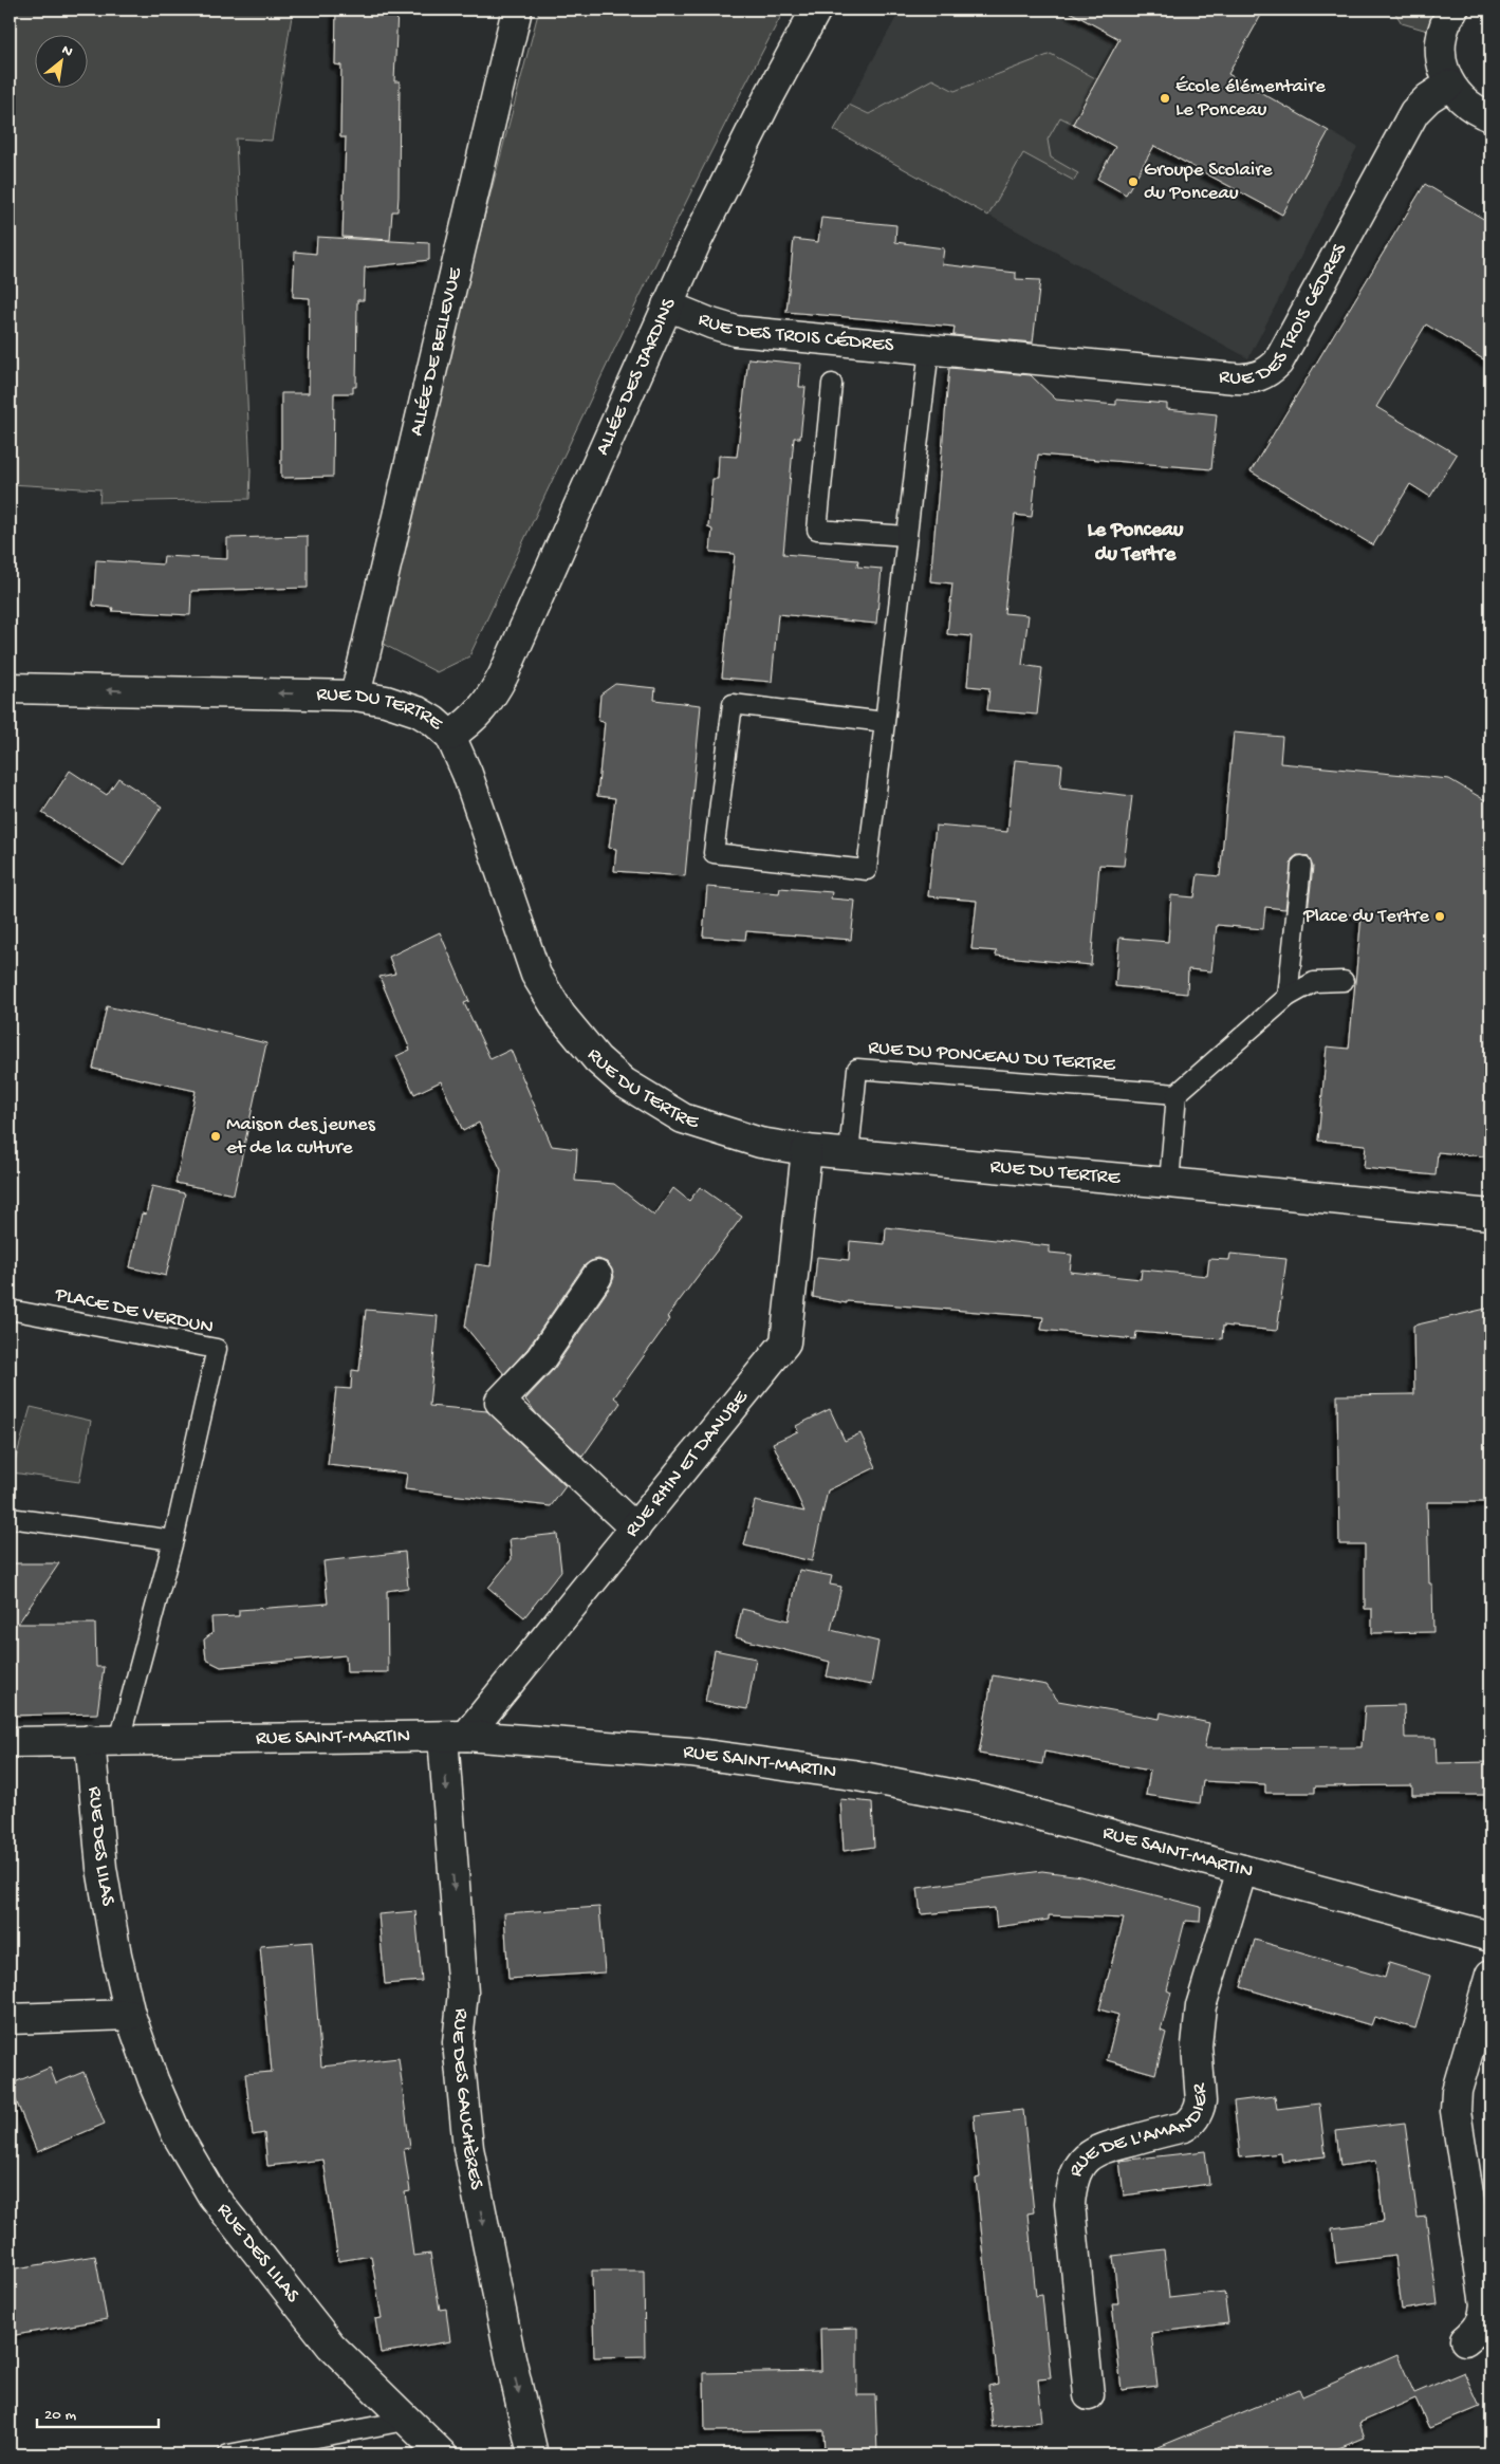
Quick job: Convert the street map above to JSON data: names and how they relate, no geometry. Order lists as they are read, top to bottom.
{
  "streets": {
    "street": [
      "RUE DES TROIS CÉDRES",
      "ALLÉE DE BELLEVUE",
      "ALLÉE DES JARDINS",
      "RUE DU TERTRE",
      "RUE RHIN ET DANUBE",
      "RUE SAINT-MARTIN",
      "RUE DES LILAS",
      "RUE DES GAUCHÈRES",
      "RUE DE L'AMANDIER"
    ],
    "lane": ["RUE DU PONCEAU DU TERTRE", "PLACE DE VERDUN"]
  },
  "crossings": [
    ["RUE DES TROIS CÉDRES", "ALLÉE DES JARDINS"],
    ["ALLÉE DE BELLEVUE", "RUE DU TERTRE"],
    ["ALLÉE DES JARDINS", "RUE DU TERTRE"],
    ["RUE DU TERTRE", "RUE DU PONCEAU DU TERTRE"],
    ["RUE DU TERTRE", "RUE RHIN ET DANUBE"],
    ["PLACE DE VERDUN", "RUE SAINT-MARTIN"],
    ["RUE RHIN ET DANUBE", "RUE SAINT-MARTIN"],
    ["RUE RHIN ET DANUBE", "RUE DES GAUCHÈRES"],
    ["RUE SAINT-MARTIN", "RUE DES LILAS"],
    ["RUE SAINT-MARTIN", "RUE DES GAUCHÈRES"],
    ["RUE SAINT-MARTIN", "RUE DE L'AMANDIER"]
  ],
  "one_way": ["RUE DES GAUCHÈRES"],
  "districts": ["Le Ponceau du Tertre"],
  "places": [
    "École élémentaire Le Ponceau",
    "Groupe Scolaire du Ponceau",
    "Place du Tertre",
    "Maison des jeunes et de la culture"
  ],
  "scale_bar": "20 m",
  "north": "top right"
}
